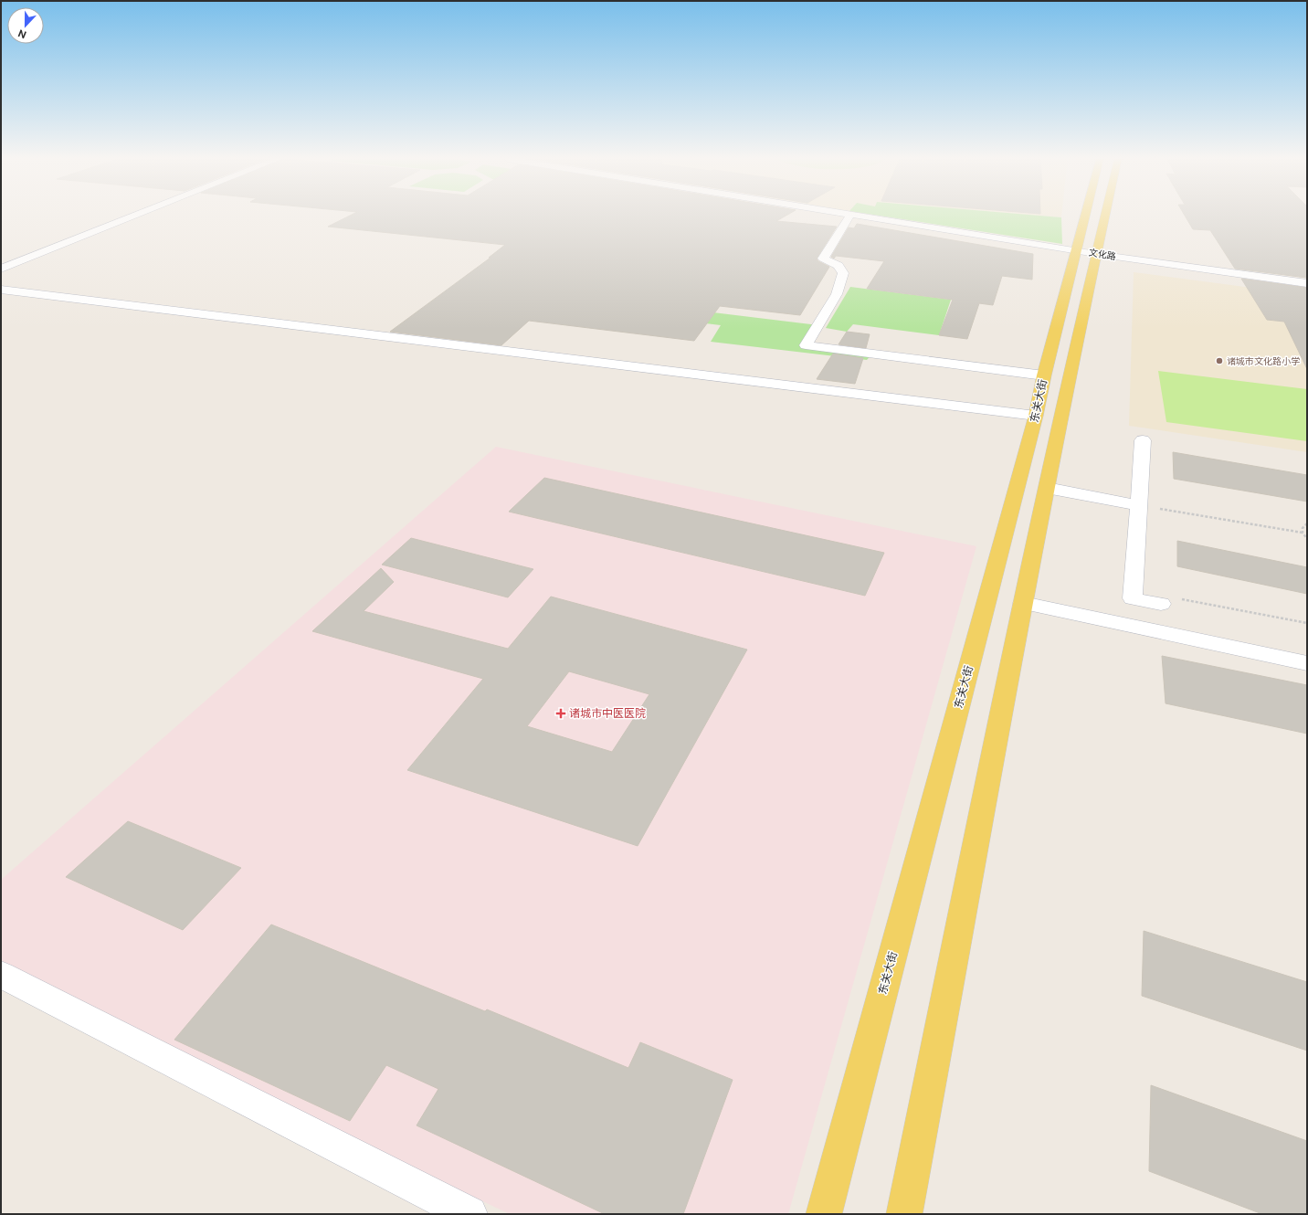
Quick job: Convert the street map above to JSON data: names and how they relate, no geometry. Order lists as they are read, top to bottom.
{
  "streets": {
    "main road": ["东关大街"],
    "street": ["文化路"]
  },
  "crossings": [
    ["文化路", "东关大街"]
  ],
  "places": {
    "other": ["诸城市文化路小学"],
    "health": ["诸城市中医医院"]
  },
  "north": "bottom"
}
